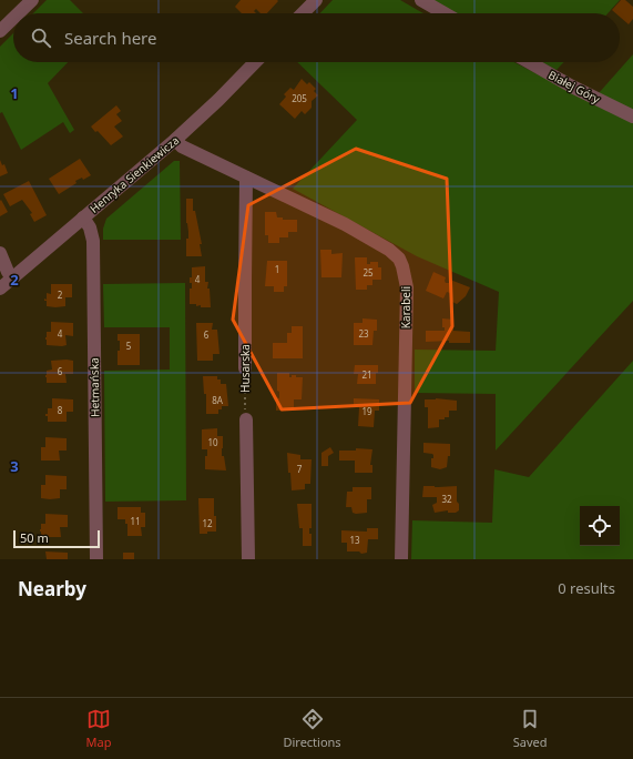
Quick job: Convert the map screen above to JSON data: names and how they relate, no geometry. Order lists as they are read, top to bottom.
{
  "streets": {
    "street": [
      "Białej Góry",
      "Henryka Sienkiewicza",
      "Karabeli",
      "Husarska",
      "Hetmańska"
    ]
  },
  "crossings": [
    ["Henryka Sienkiewicza", "Karabeli"],
    ["Henryka Sienkiewicza", "Hetmańska"],
    ["Karabeli", "Husarska"]
  ],
  "house_numbers": [
    "205",
    "1",
    "25",
    "4",
    "2",
    "4",
    "23",
    "6",
    "5",
    "6",
    "21",
    "8A",
    "8",
    "19",
    "10",
    "7",
    "32",
    "11",
    "12",
    "13"
  ],
  "scale_bar": "50 m",
  "page": {
    "search": "Search here",
    "scale": "50 m",
    "heading": ["Nearby", "0 results"],
    "nav": ["Map", "Directions", "Saved"]
  },
  "grid": {
    "rows": ["1", "2", "3"]
  }
}
